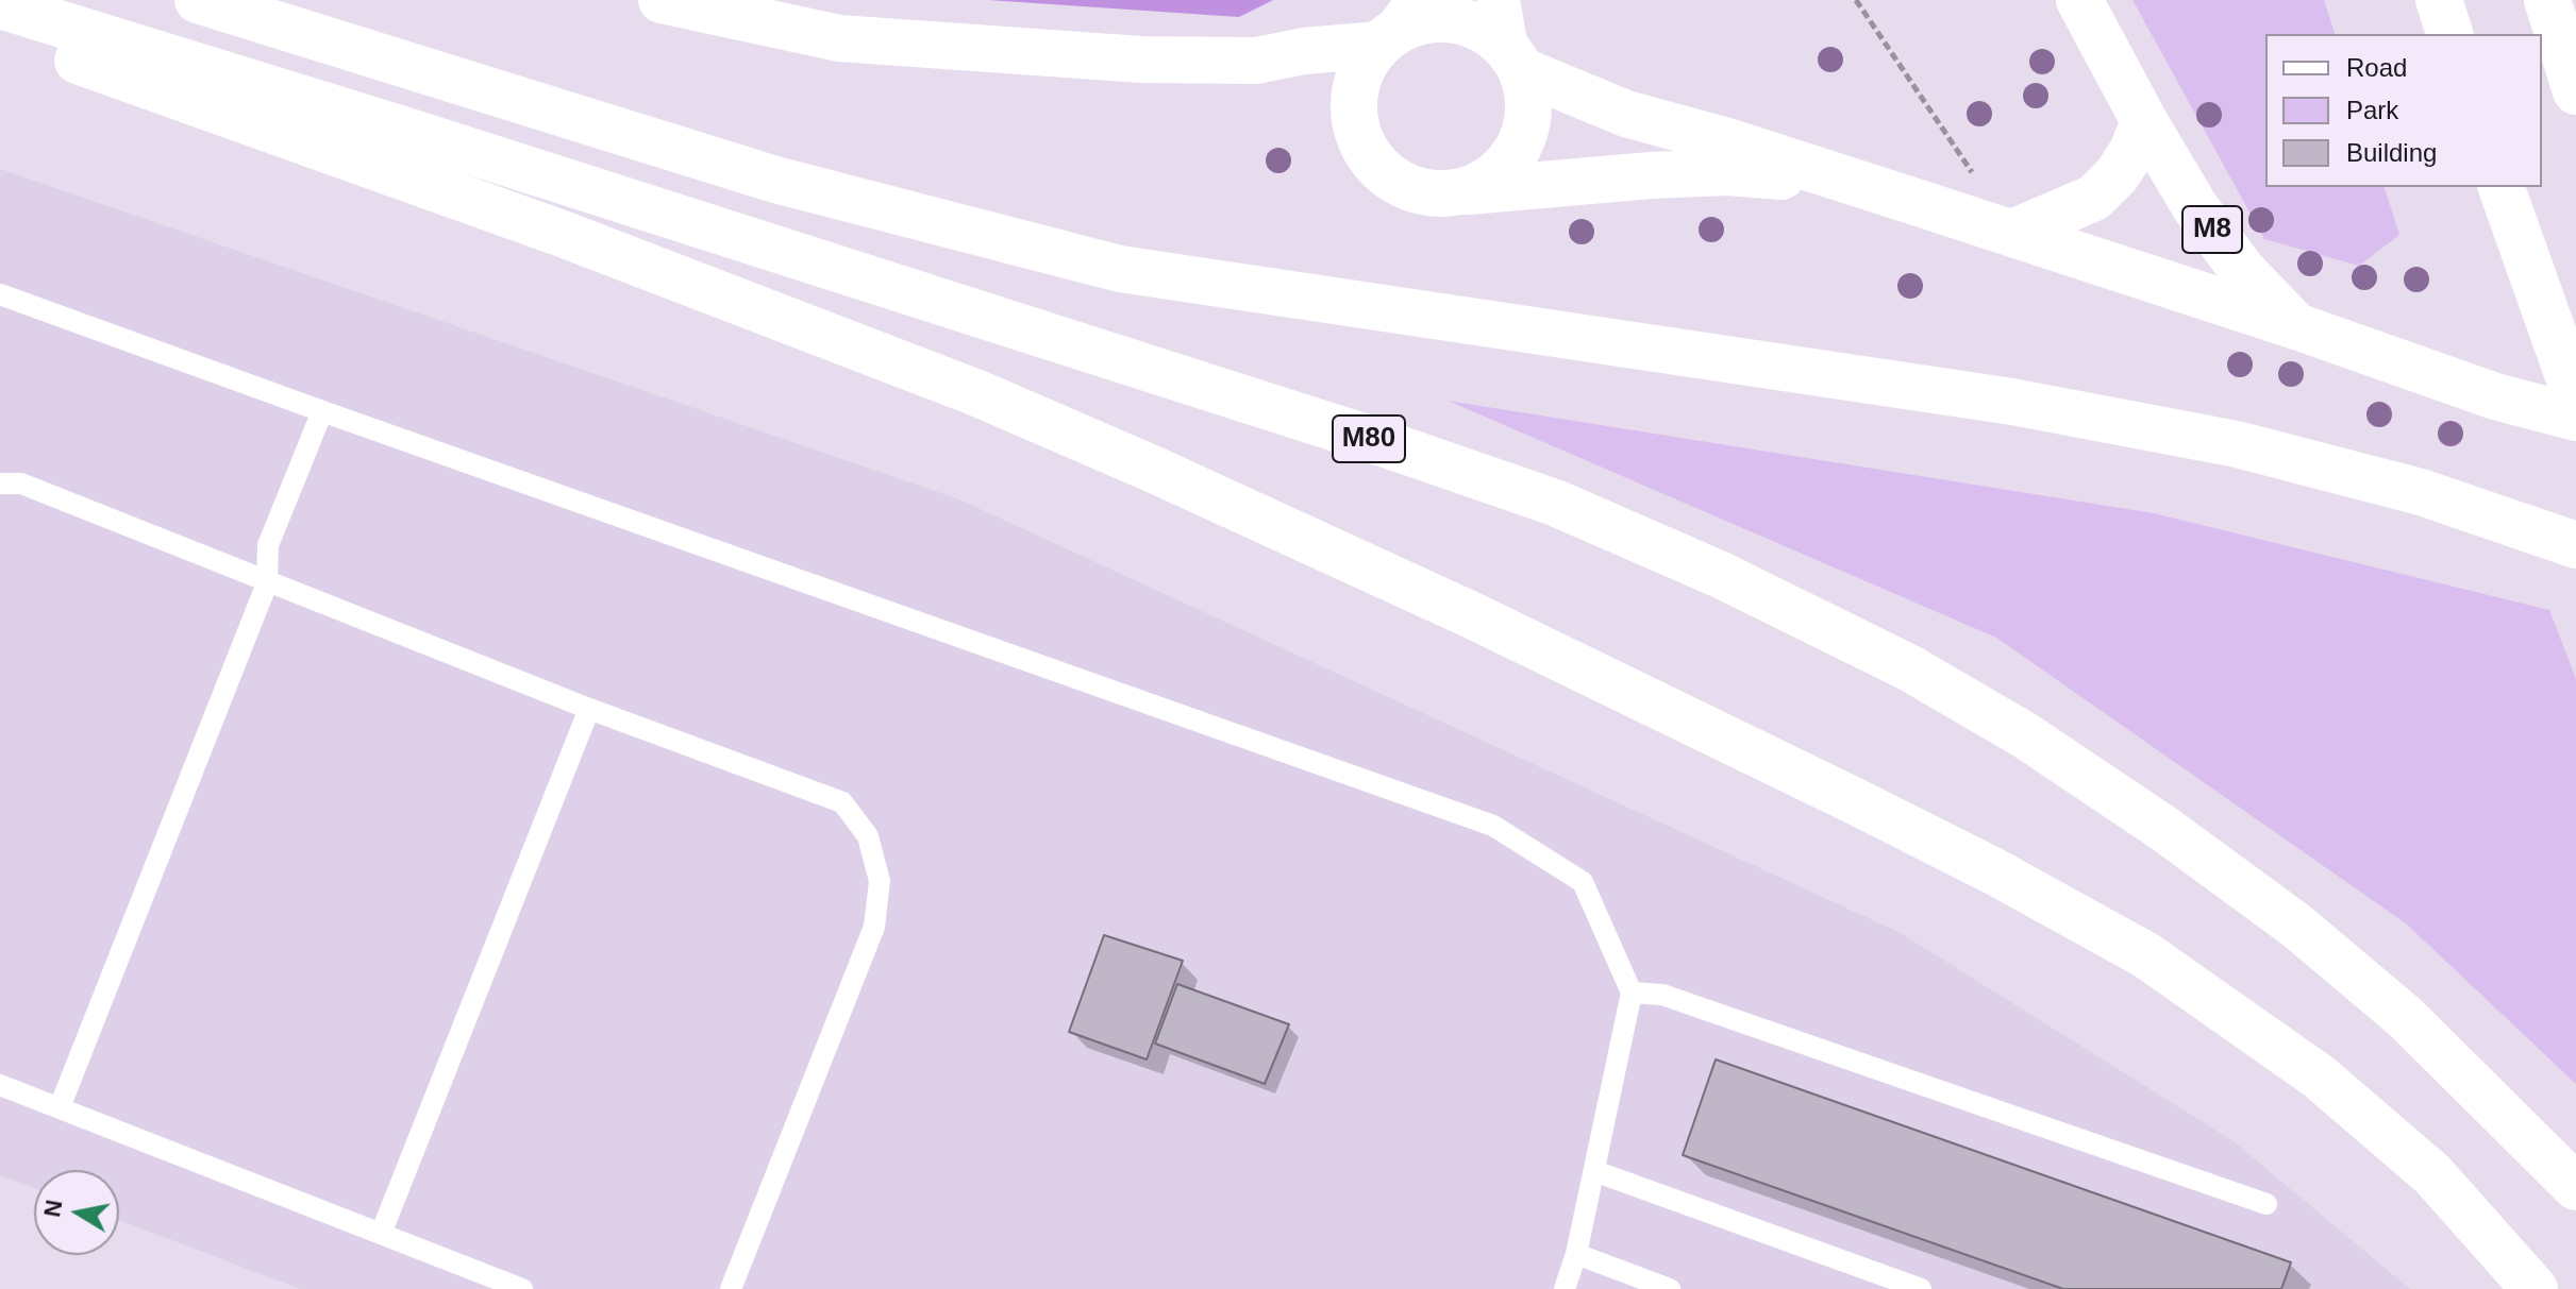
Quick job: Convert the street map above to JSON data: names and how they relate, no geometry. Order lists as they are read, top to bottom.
{
  "streets": {
    "main road": ["M8", "M80"]
  },
  "legend": ["Road", "Park", "Building"],
  "north": "left"
}
